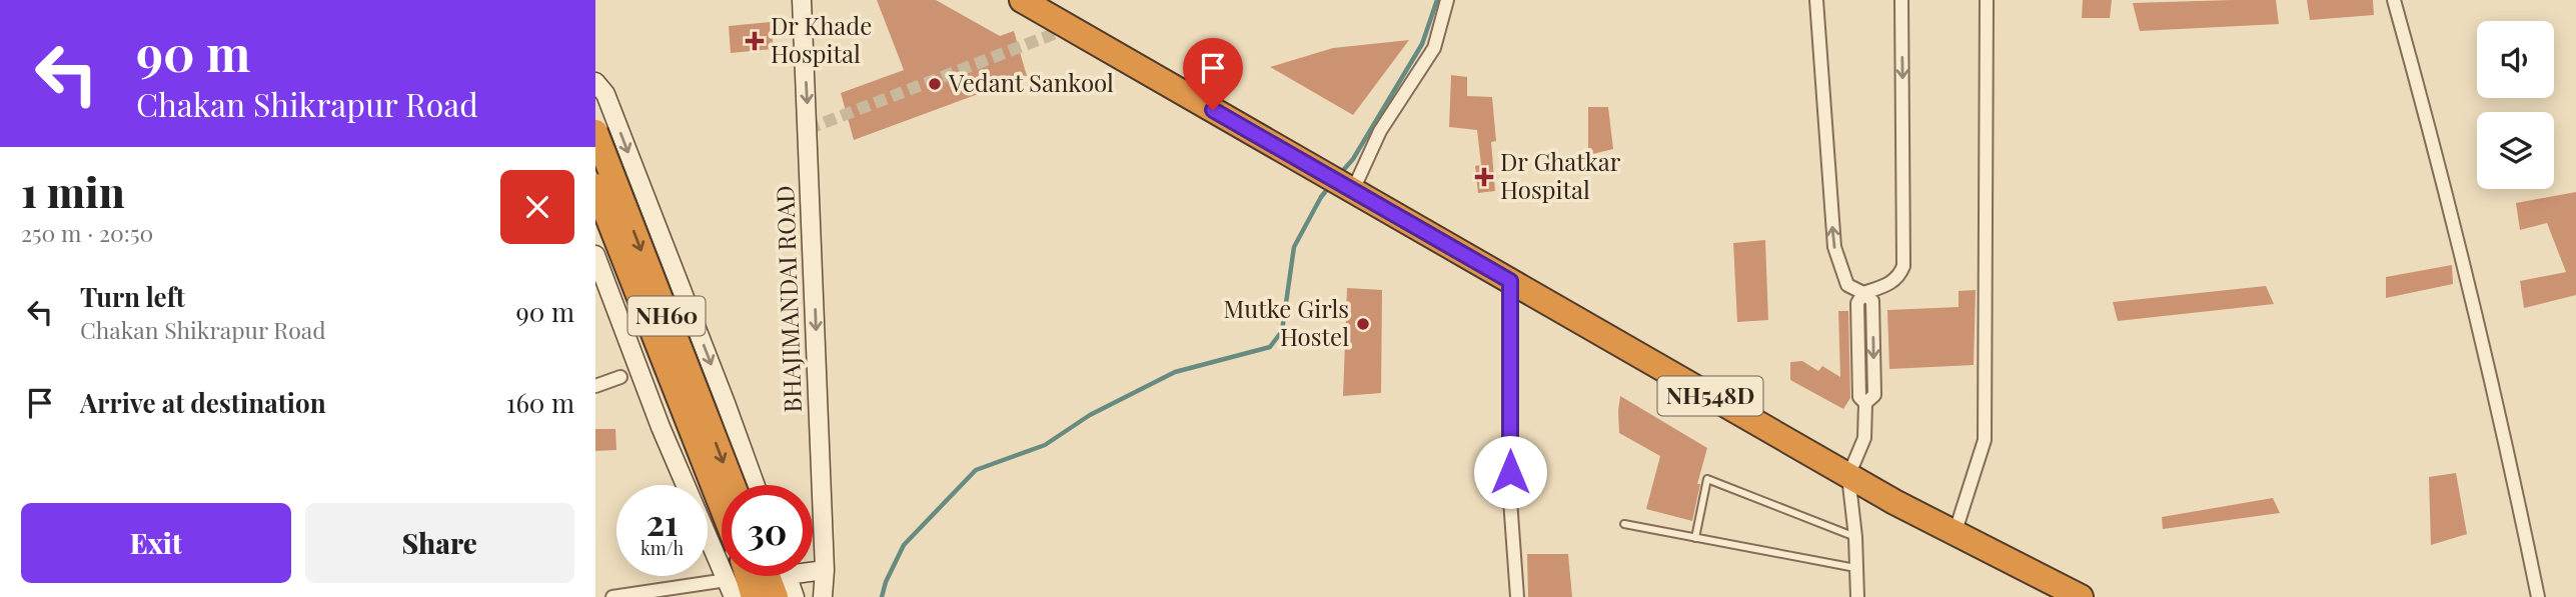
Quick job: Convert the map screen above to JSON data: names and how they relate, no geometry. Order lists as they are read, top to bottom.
{
  "streets": {
    "highway": ["NH60", "NH548D"],
    "main road": ["BHAJIMANDAI ROAD"]
  },
  "places": {
    "health": ["Dr Khade Hospital", "Dr Ghatkar Hospital"],
    "other": ["Vedant Sankool", "Mutke Girls Hostel"]
  },
  "page": {
    "turn": ["90 m", "Chakan Shikrapur Road"],
    "heading": ["1 min", "250 m · 20:50"],
    "list": [
      {
        "name": "Turn left",
        "note": "Chakan Shikrapur Road",
        "value": "90 m"
      },
      {
        "name": "Arrive at destination",
        "value": "160 m"
      }
    ],
    "speed": "21 km/h",
    "limit": "30",
    "buttons": ["Exit", "Share"]
  }
}
